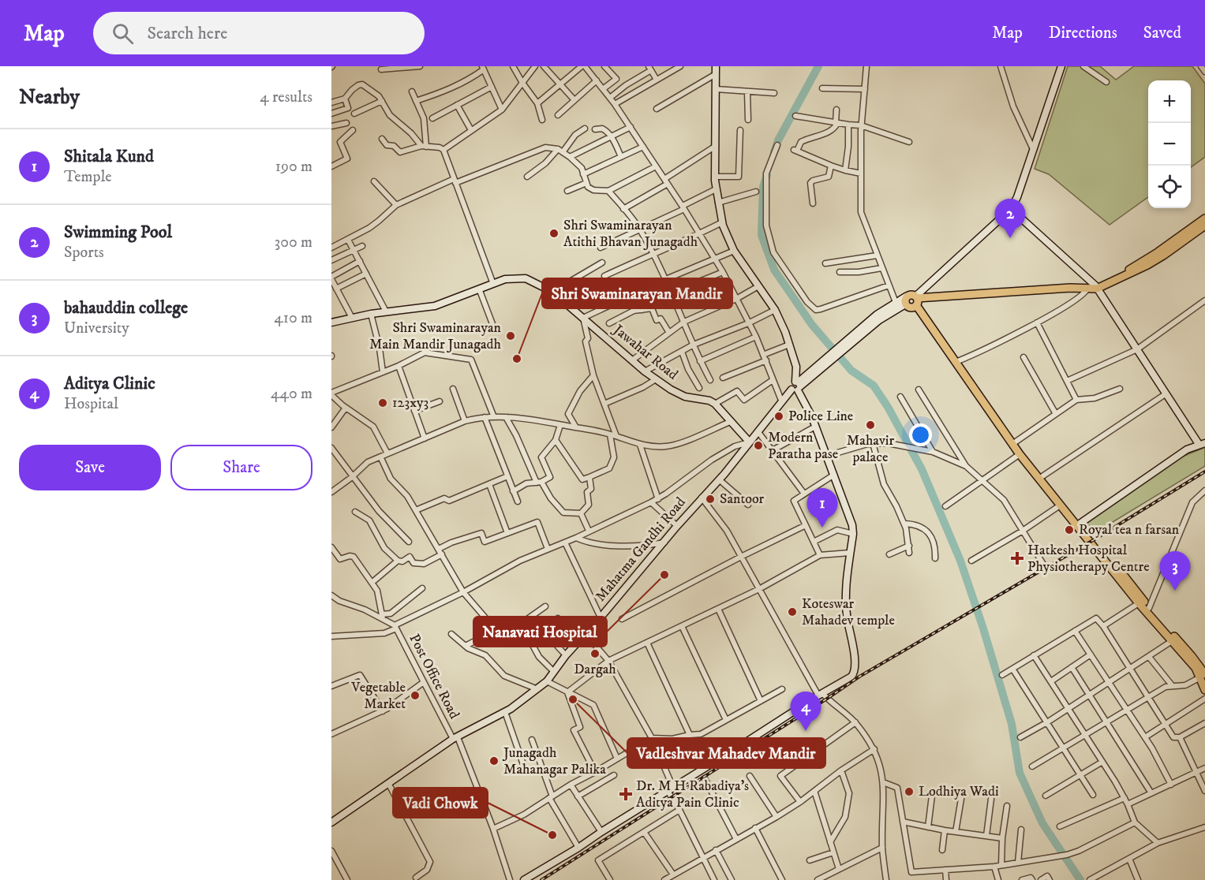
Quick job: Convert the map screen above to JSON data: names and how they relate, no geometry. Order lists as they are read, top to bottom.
{
  "streets": {
    "street": ["Jawahar Road", "Mahatma Gandhi Road", "Post Office Road"]
  },
  "crossings": [
    ["Mahatma Gandhi Road", "Post Office Road"]
  ],
  "places": {
    "other": [
      "Shri Swaminarayan Atithi Bhavan Junagadh",
      "Shri Swaminarayan Main Mandir Junagadh",
      "Shri Swaminarayan Mandir",
      "123xy3",
      "Police Line",
      "Mahavir palace",
      "Modern Paratha pase",
      "Santoor",
      "Royal tea n farsan",
      "Nanavati Hospital",
      "Koteswar Mahadev temple",
      "Dargah",
      "Vegetable Market",
      "Vadleshvar Mahadev Mandir",
      "Junagadh Mahanagar Palika",
      "Lodhiya Wadi",
      "Vadi Chowk"
    ],
    "health": ["Hatkesh Hospital Physiotherapy Centre", "Dr. M H Rabadiya's Aditya Pain Clinic"]
  },
  "page": {
    "header": "Map",
    "search": "Search here",
    "nav": ["Map", "Directions", "Saved"],
    "heading": ["Nearby", "4 results"],
    "map_buttons": ["+", "−"],
    "list": [
      {
        "mark": "1",
        "name": "Shitala Kund",
        "note": "Temple",
        "value": "190 m"
      },
      {
        "mark": "2",
        "name": "Swimming Pool",
        "note": "Sports",
        "value": "300 m"
      },
      {
        "mark": "3",
        "name": "bahauddin college",
        "note": "University",
        "value": "410 m"
      },
      {
        "mark": "4",
        "name": "Aditya Clinic",
        "note": "Hospital",
        "value": "440 m"
      }
    ],
    "pins": [
      "2",
      "1",
      "3",
      "4"
    ],
    "buttons": ["Save", "Share"]
  }
}
